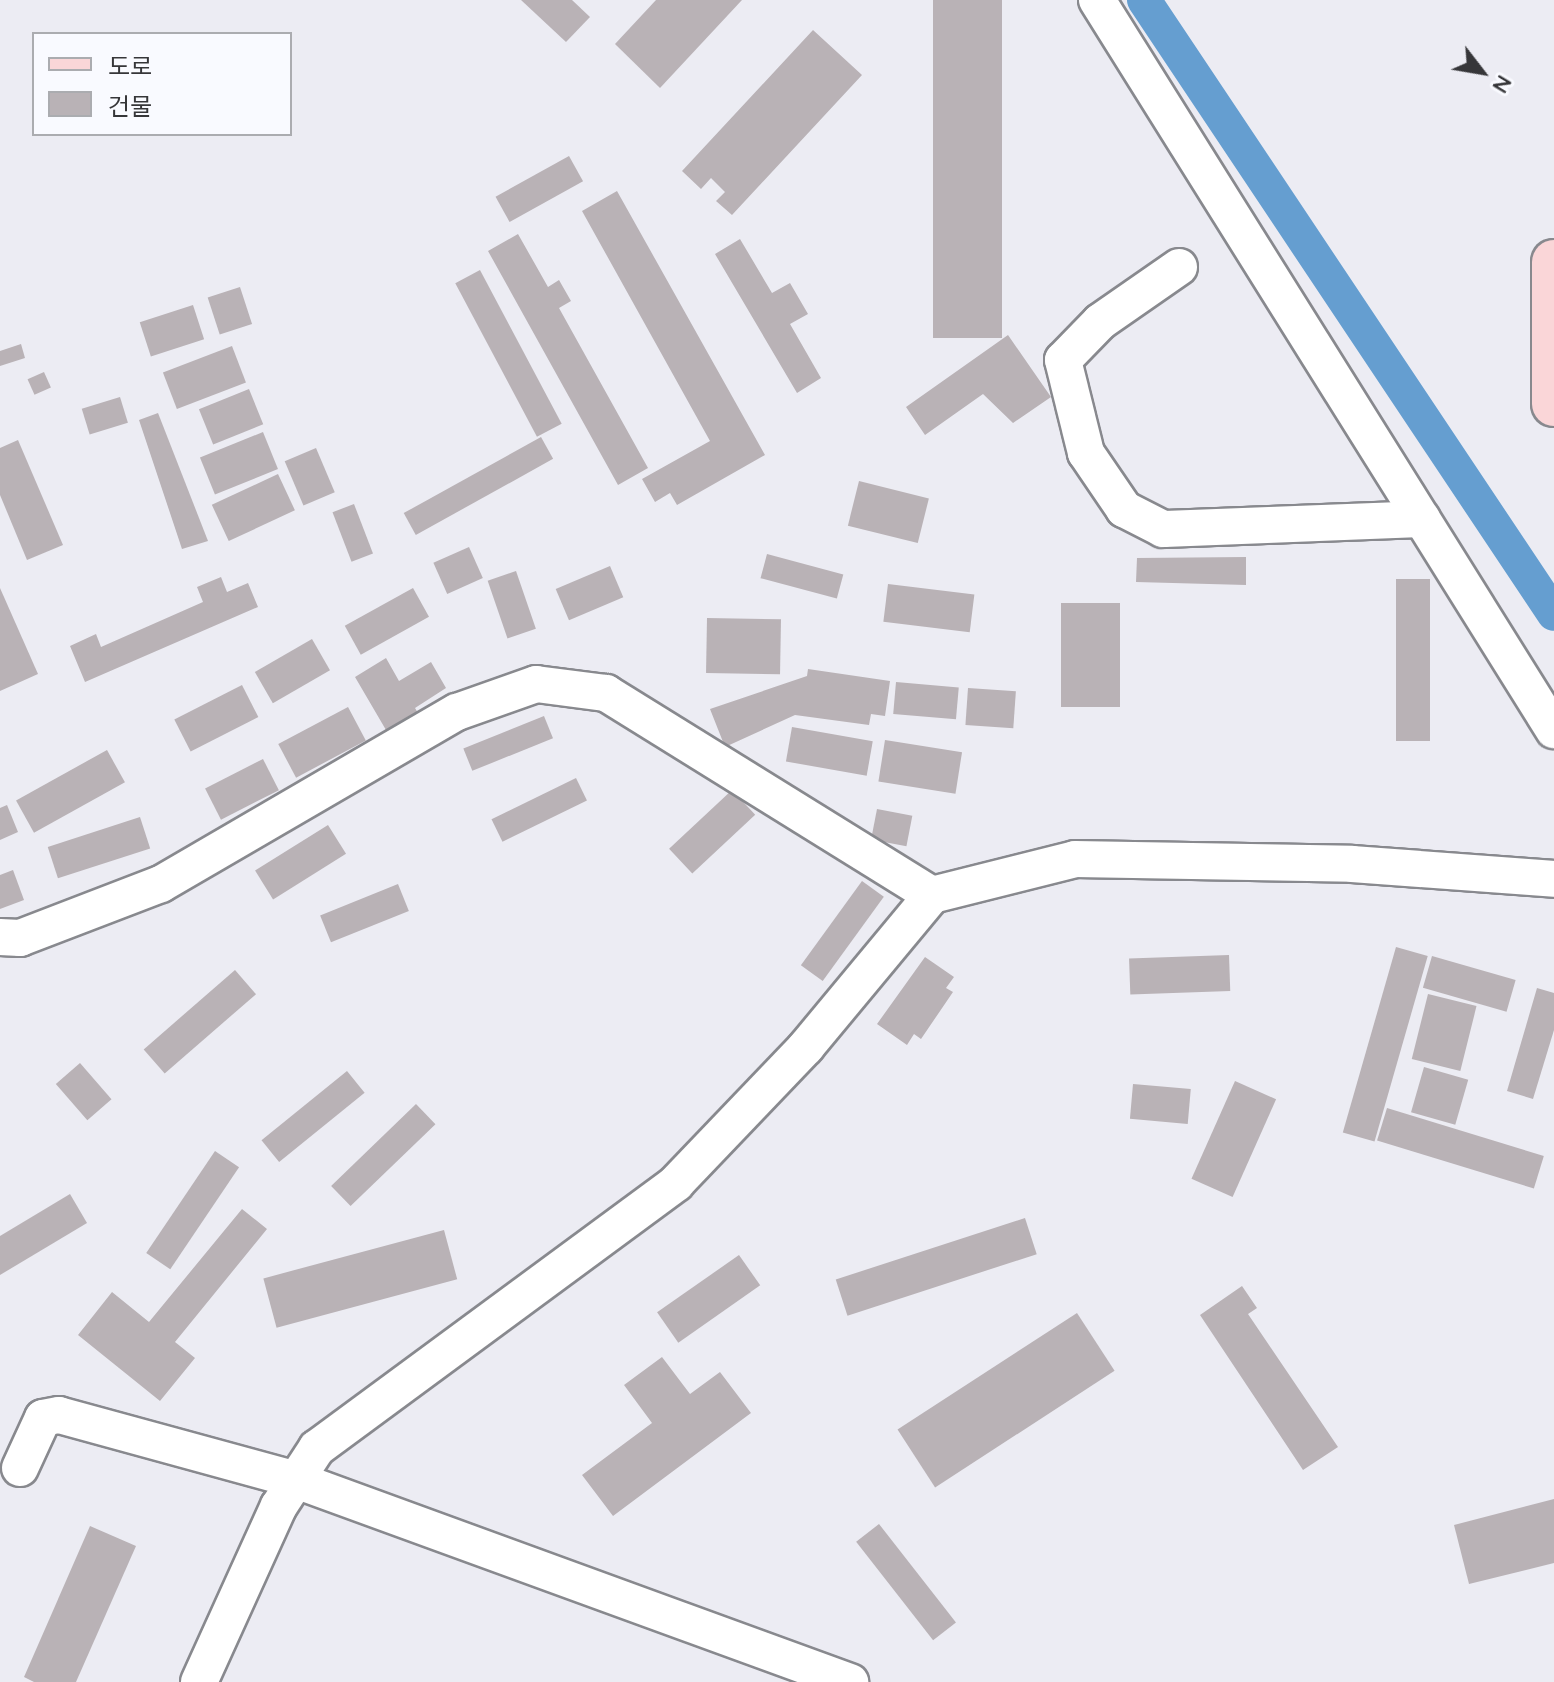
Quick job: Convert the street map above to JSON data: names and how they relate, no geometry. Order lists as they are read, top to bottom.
{
  "legend": ["도로", "건물"],
  "north": "bottom right"
}
